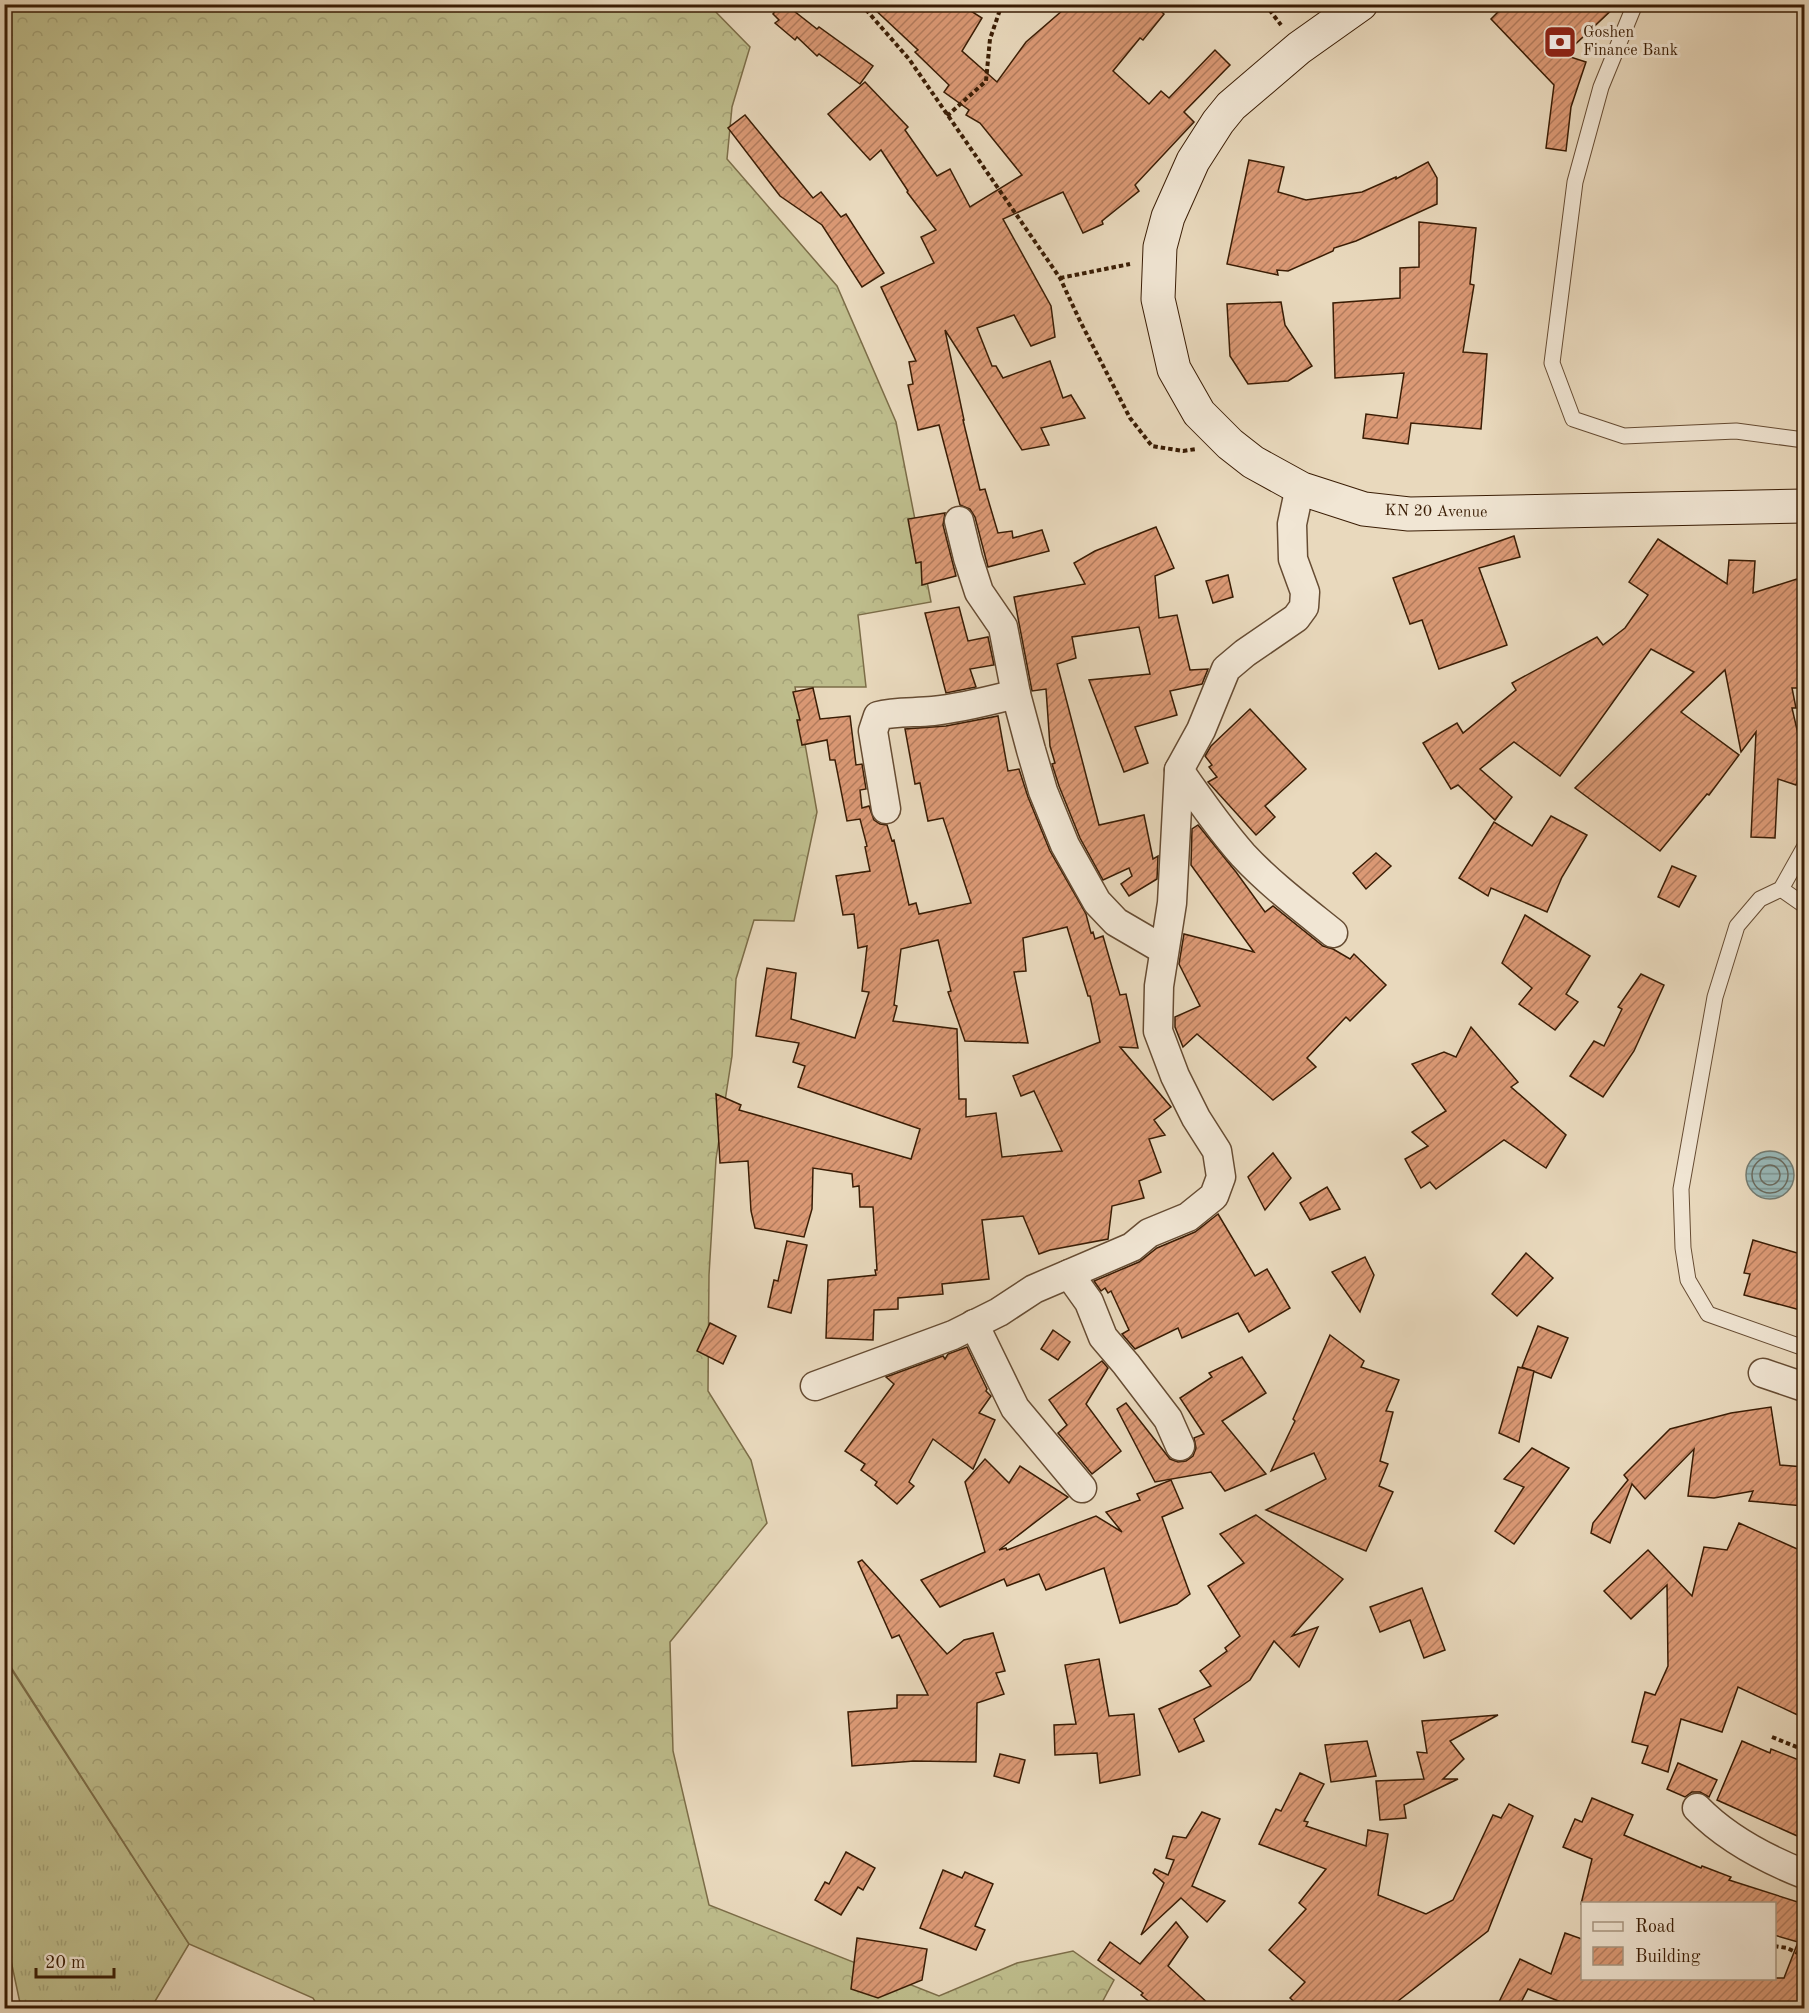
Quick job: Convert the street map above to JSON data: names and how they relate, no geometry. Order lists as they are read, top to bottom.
{
  "streets": {
    "main road": ["KN 20 Avenue"]
  },
  "places": {
    "bank": ["Goshen Finance Bank"]
  },
  "legend": ["Road", "Building"],
  "scale_bar": "20 m"
}
